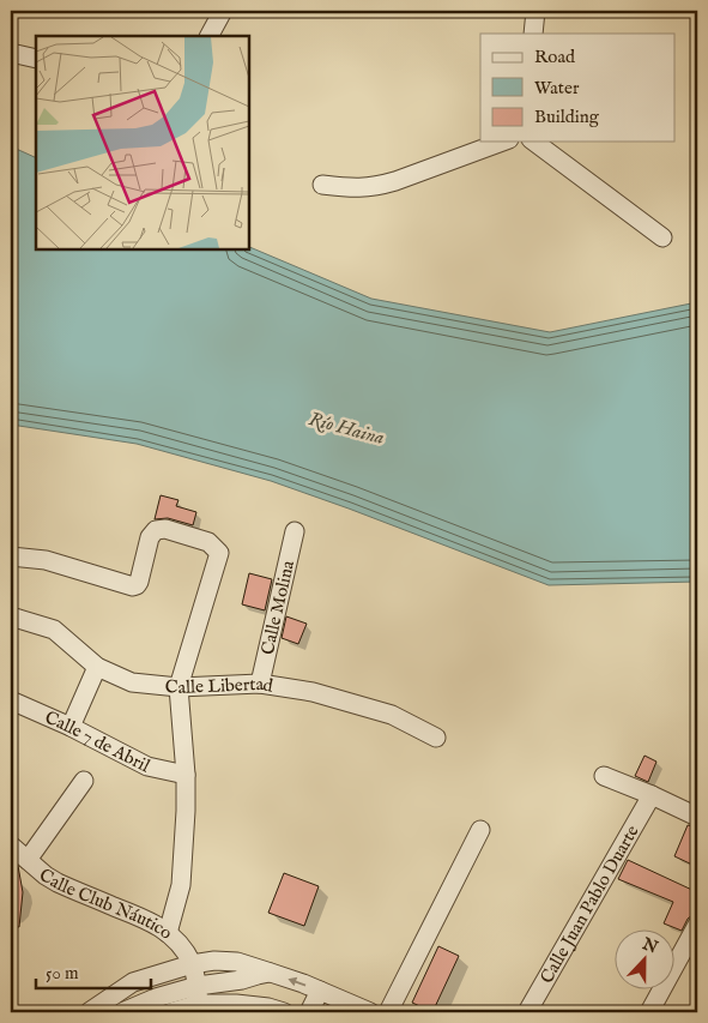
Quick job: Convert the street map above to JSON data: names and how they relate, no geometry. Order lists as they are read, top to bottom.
{
  "streets": {
    "street": [
      "Calle Molina",
      "Calle Libertad",
      "Calle 7 de Abril",
      "Calle Club Náutico",
      "Calle Juan Pablo Duarte"
    ]
  },
  "crossings": [
    ["Calle Molina", "Calle Libertad"]
  ],
  "water": ["Río Haina"],
  "legend": ["Road", "Water", "Building"],
  "scale_bar": "50 m",
  "north": "top"
}
